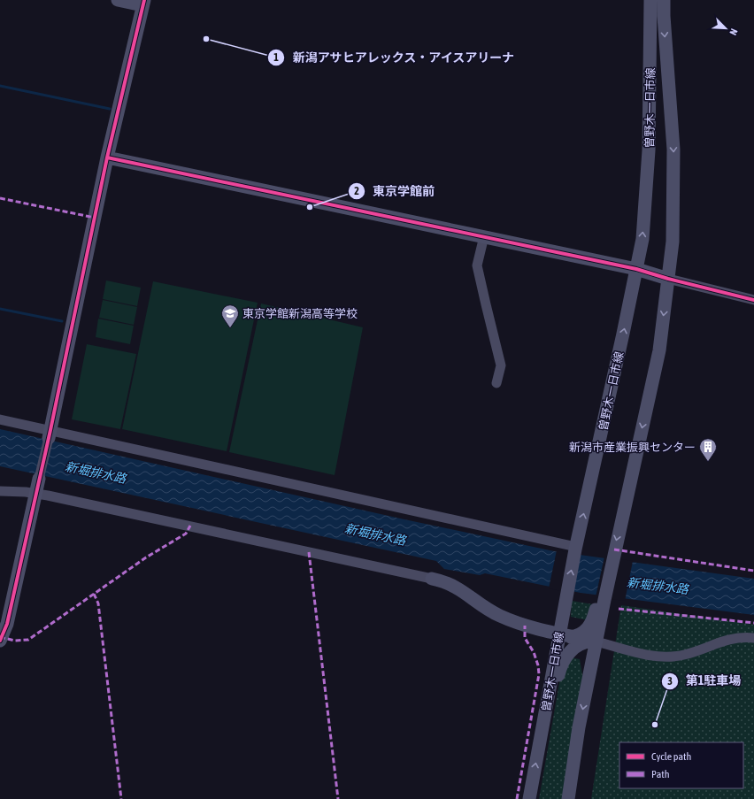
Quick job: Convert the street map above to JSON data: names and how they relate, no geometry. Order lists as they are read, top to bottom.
{
  "streets": {
    "main road": ["曽野木一日市線"]
  },
  "water": ["新堀排水路"],
  "places": {
    "other": ["新潟アサヒアレックス・アイスアリーナ", "東京学館前", "第1駐車場"],
    "school or university": ["東京学館新潟高等学校"],
    "building": ["新潟市産業振興センター"]
  },
  "legend": ["Cycle path", "Path"],
  "north": "bottom right"
}
